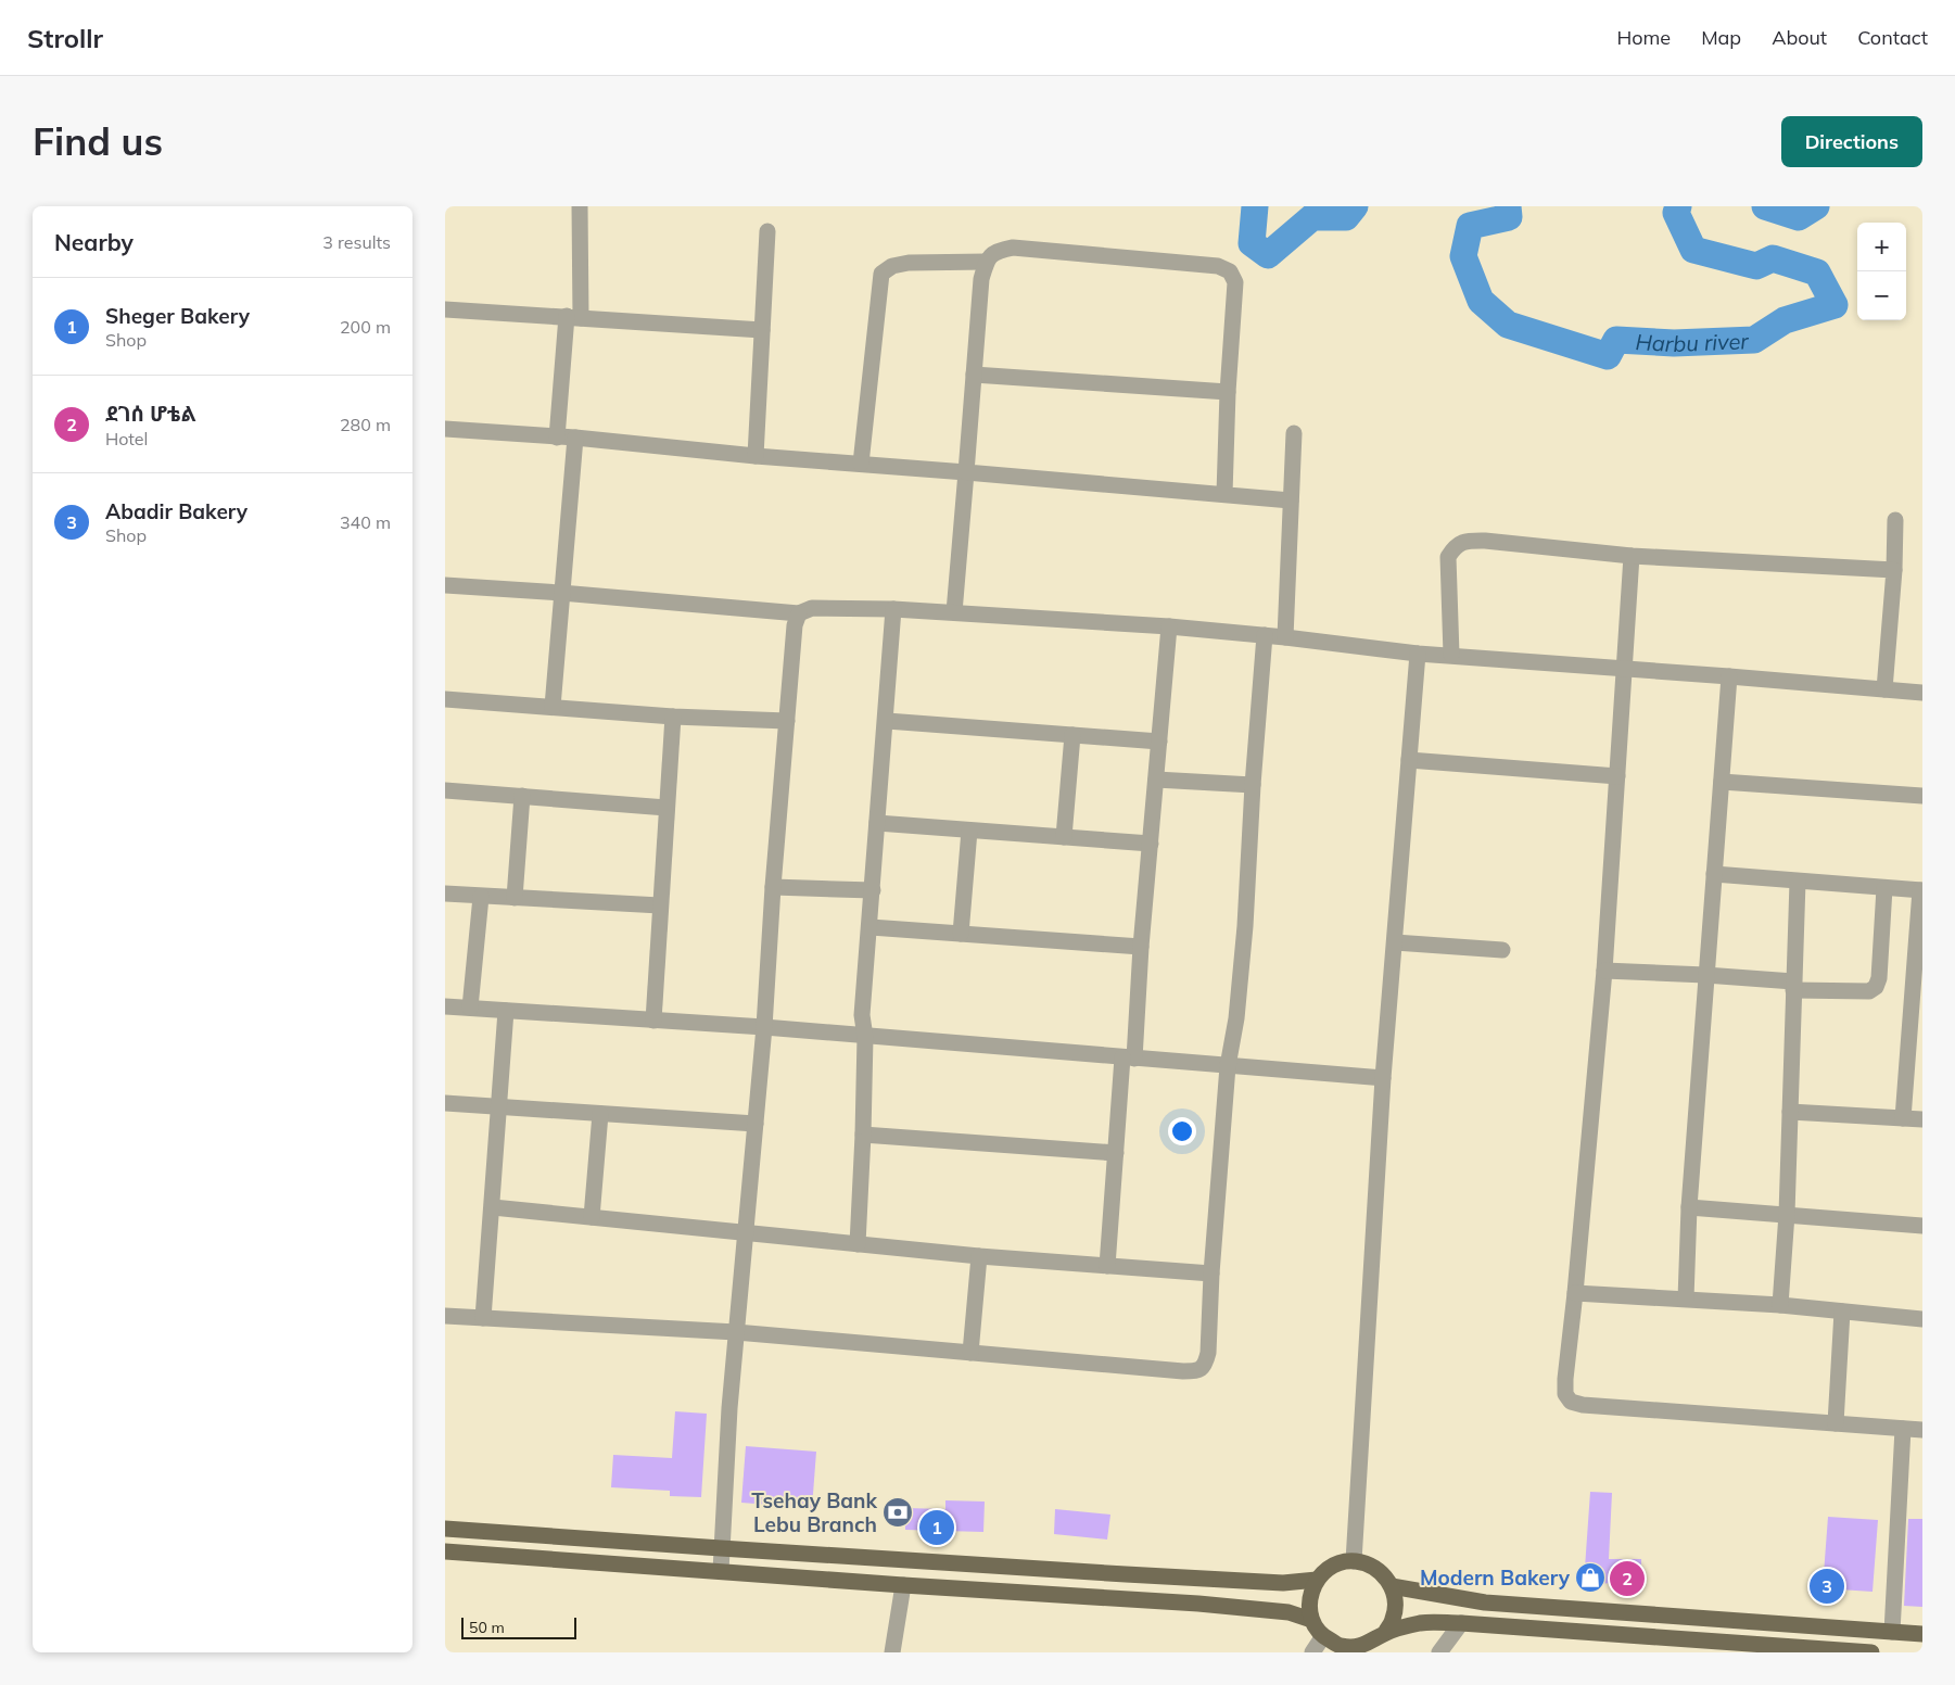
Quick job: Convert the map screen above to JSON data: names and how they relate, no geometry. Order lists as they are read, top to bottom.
{
  "water": ["Harbu river"],
  "places": {
    "bank": ["Tsehay Bank Lebu Branch"],
    "shop": ["Modern Bakery"]
  },
  "scale_bar": "50 m",
  "page": {
    "header": "Strollr",
    "nav": [
      "Home",
      "Map",
      "About",
      "Contact"
    ],
    "buttons": "Directions",
    "title": "Find us",
    "heading": ["Nearby", "3 results"],
    "map_buttons": ["+", "−"],
    "list": [
      {
        "mark": "1",
        "name": "Sheger Bakery",
        "note": "Shop",
        "value": "200 m"
      },
      {
        "mark": "2",
        "name": "ደገሰ ሆቴል",
        "note": "Hotel",
        "value": "280 m"
      },
      {
        "mark": "3",
        "name": "Abadir Bakery",
        "note": "Shop",
        "value": "340 m"
      }
    ],
    "pins": ["1", "2", "3"],
    "scale": "50 m"
  }
}
